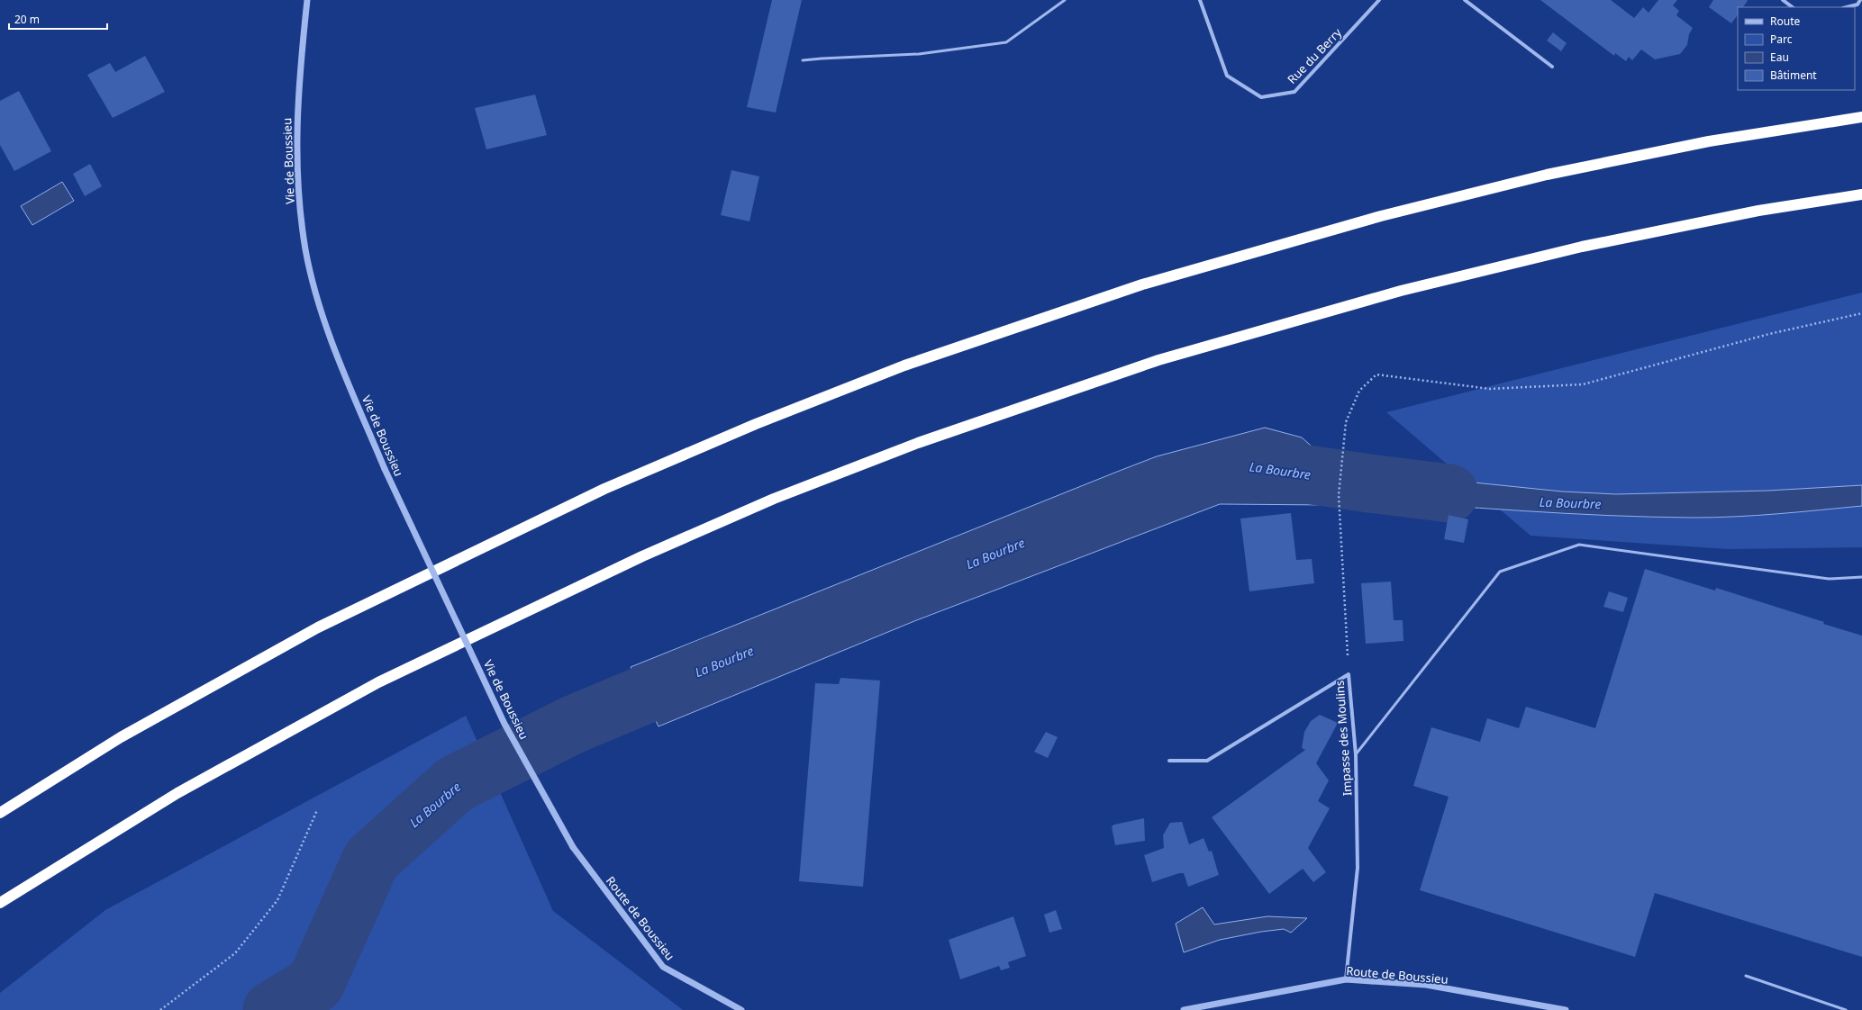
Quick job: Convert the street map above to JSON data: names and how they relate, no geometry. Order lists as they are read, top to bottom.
{
  "streets": {
    "street": [
      "Rue du Berry",
      "Vie de Boussieu",
      "Impasse des Moulins",
      "Route de Boussieu"
    ]
  },
  "crossings": [
    ["Vie de Boussieu", "Route de Boussieu"],
    ["Impasse des Moulins", "Route de Boussieu"]
  ],
  "water": ["La Bourbre"],
  "legend": [
    "Route",
    "Parc",
    "Eau",
    "Bâtiment"
  ],
  "scale_bar": "20 m"
}
